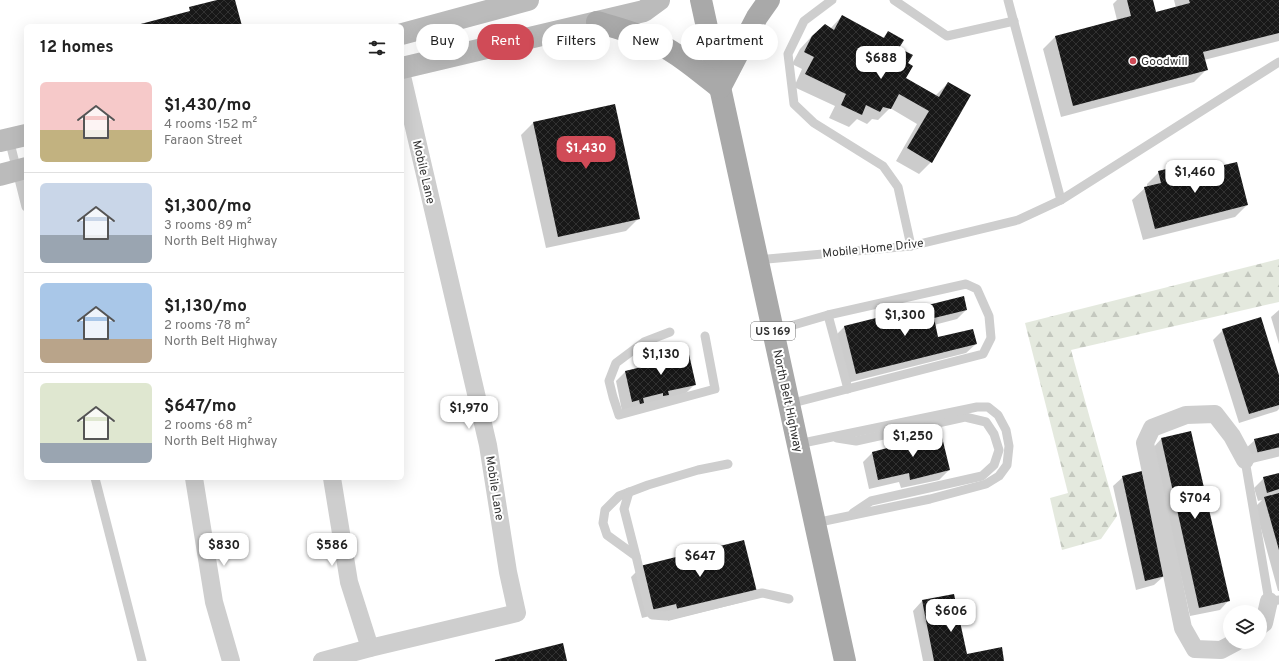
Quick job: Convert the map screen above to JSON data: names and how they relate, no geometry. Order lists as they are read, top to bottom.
{
  "streets": {
    "main road": ["US 169", "North Belt Highway"],
    "street": ["Mobile Lane"],
    "lane": ["Mobile Home Drive"]
  },
  "crossings": [
    ["Mobile Home Drive", "North Belt Highway"]
  ],
  "places": ["Goodwill"],
  "page": {
    "chip": [
      "Buy",
      "Rent",
      "Filters",
      "New",
      "Apartment"
    ],
    "heading": "12 homes",
    "price": [
      "$688",
      "$1,430",
      "$1,460",
      "$1,300",
      "$1,130",
      "$1,970",
      "$1,250",
      "$704",
      "$830",
      "$586",
      "$647",
      "$606"
    ],
    "list": [
      {
        "name": "$1,430/mo",
        "note": "4 rooms · 152 m² · Faraon Street"
      },
      {
        "name": "$1,300/mo",
        "note": "3 rooms · 89 m² · North Belt Highway"
      },
      {
        "name": "$1,130/mo",
        "note": "2 rooms · 78 m² · North Belt Highway"
      },
      {
        "name": "$647/mo",
        "note": "2 rooms · 68 m² · North Belt Highway"
      }
    ]
  }
}
